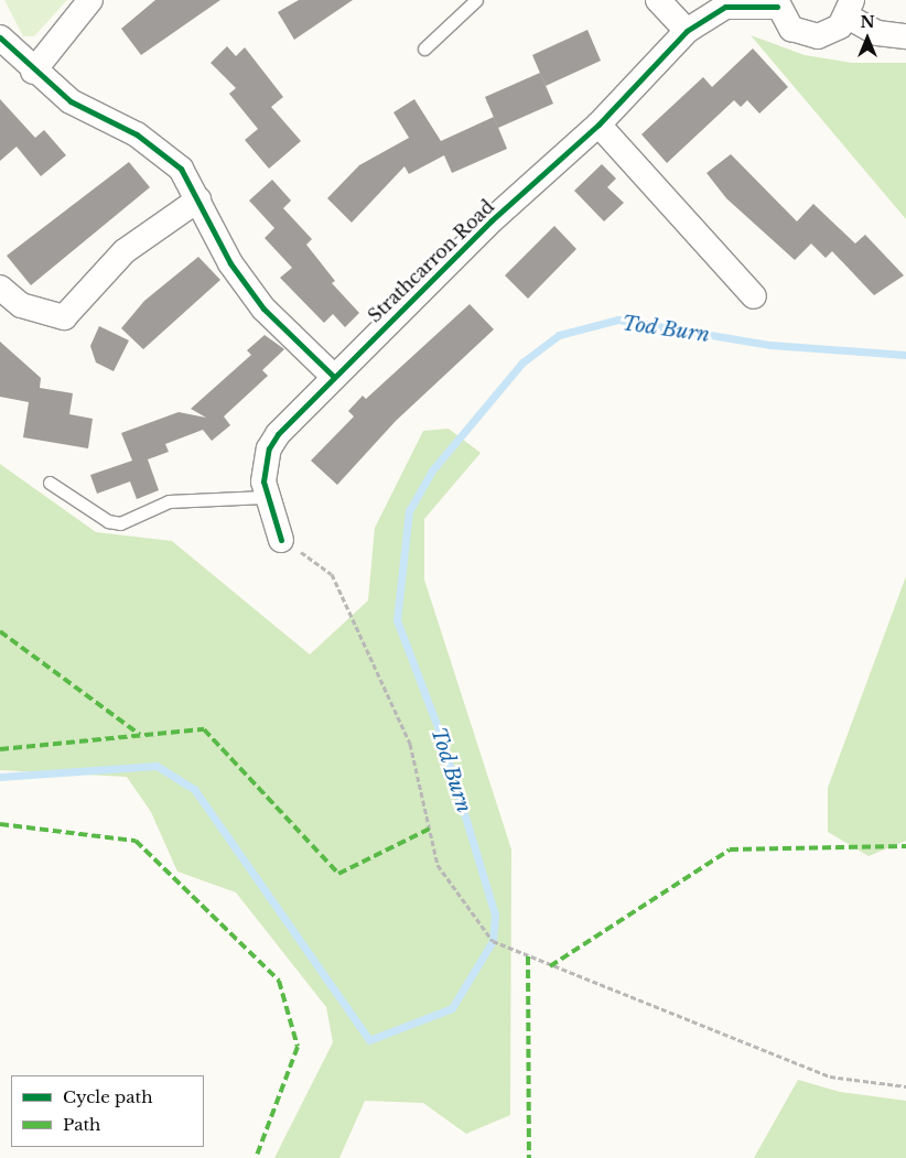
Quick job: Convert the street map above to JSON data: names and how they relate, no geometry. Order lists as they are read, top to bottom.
{
  "streets": {
    "street": ["Strathcarron Road"]
  },
  "water": ["Tod Burn"],
  "legend": ["Cycle path", "Path"],
  "north": "top"
}
